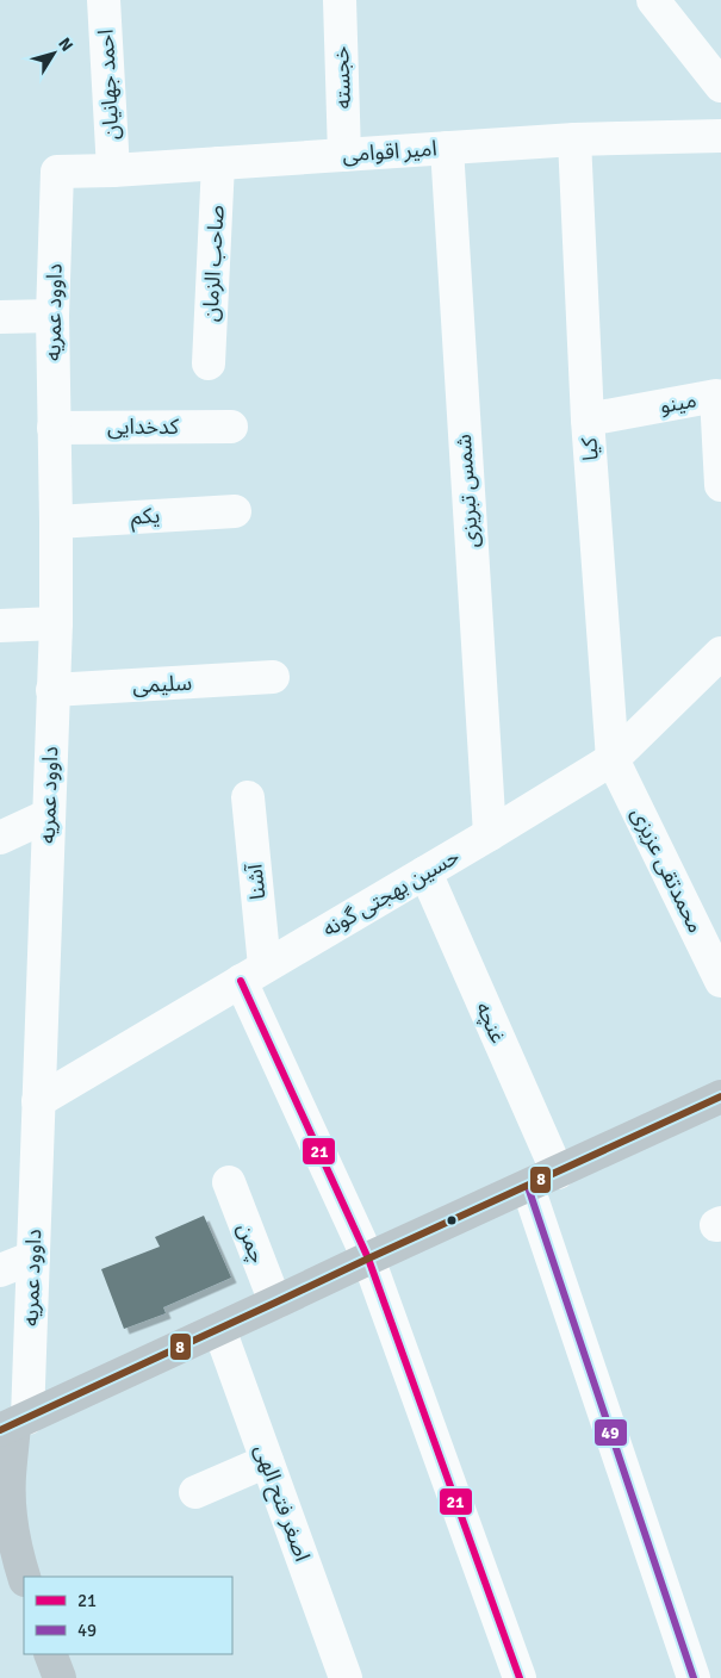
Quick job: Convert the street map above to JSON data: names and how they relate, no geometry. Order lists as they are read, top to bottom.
{
  "streets": {
    "street": [
      "خجسته",
      "احمد جهانیان",
      "امیر اقوامی",
      "صاحب الزمان",
      "داوود عمریه",
      "مینو",
      "کدخدایی",
      "کیا",
      "شمس تبریزی",
      "یکم",
      "سلیمی",
      "محمدتقی عزیزی",
      "آشنا",
      "حسین بهجتی گونه",
      "غنچه",
      "چمن",
      "اصغر فتح الهی"
    ]
  },
  "crossings": [
    ["خجسته", "امیر اقوامی"],
    ["احمد جهانیان", "امیر اقوامی"],
    ["امیر اقوامی", "صاحب الزمان"],
    ["امیر اقوامی", "داوود عمریه"],
    ["امیر اقوامی", "کیا"],
    ["امیر اقوامی", "شمس تبریزی"],
    ["داوود عمریه", "کدخدایی"],
    ["داوود عمریه", "یکم"],
    ["داوود عمریه", "سلیمی"],
    ["داوود عمریه", "حسین بهجتی گونه"],
    ["مینو", "کیا"],
    ["کیا", "محمدتقی عزیزی"],
    ["کیا", "حسین بهجتی گونه"],
    ["شمس تبریزی", "حسین بهجتی گونه"],
    ["محمدتقی عزیزی", "حسین بهجتی گونه"],
    ["آشنا", "حسین بهجتی گونه"],
    ["حسین بهجتی گونه", "غنچه"]
  ],
  "lines": ["transit line 21", "transit line 8", "transit line 49"],
  "legend": ["21", "49"],
  "north": "top right"
}
